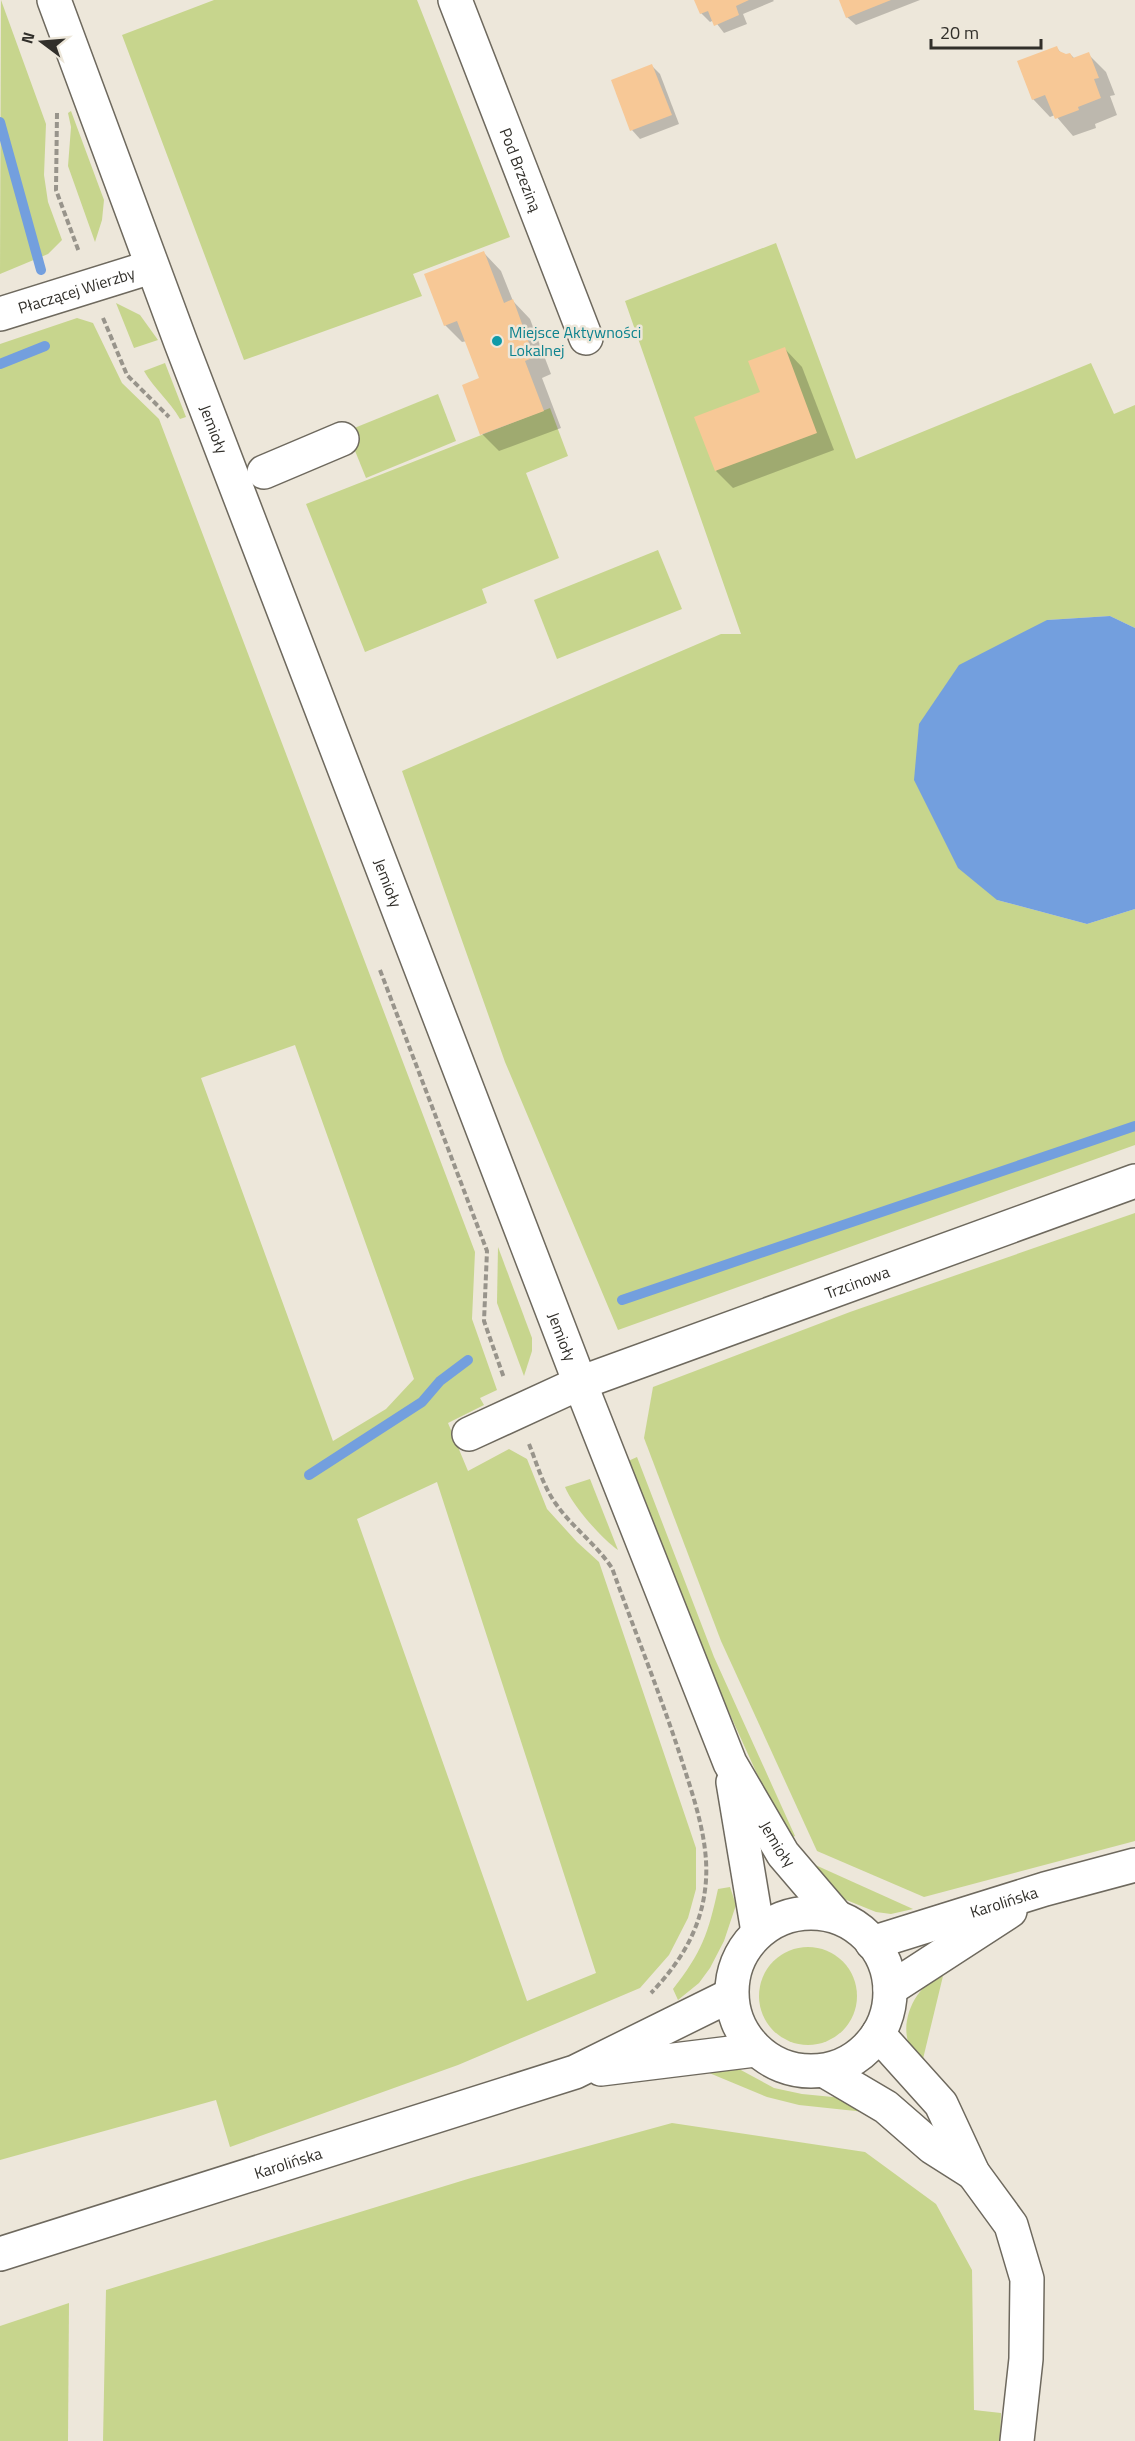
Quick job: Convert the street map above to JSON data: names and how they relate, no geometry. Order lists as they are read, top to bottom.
{
  "streets": {
    "street": [
      "Pod Brzeziną",
      "Płaczącej Wierzby",
      "Jemioły",
      "Trzcinowa",
      "Karolińska"
    ]
  },
  "crossings": [
    ["Płaczącej Wierzby", "Jemioły"],
    ["Jemioły", "Trzcinowa"],
    ["Jemioły", "Karolińska"]
  ],
  "places": ["Miejsce Aktywności Lokalnej"],
  "scale_bar": "20 m",
  "north": "left"
}
